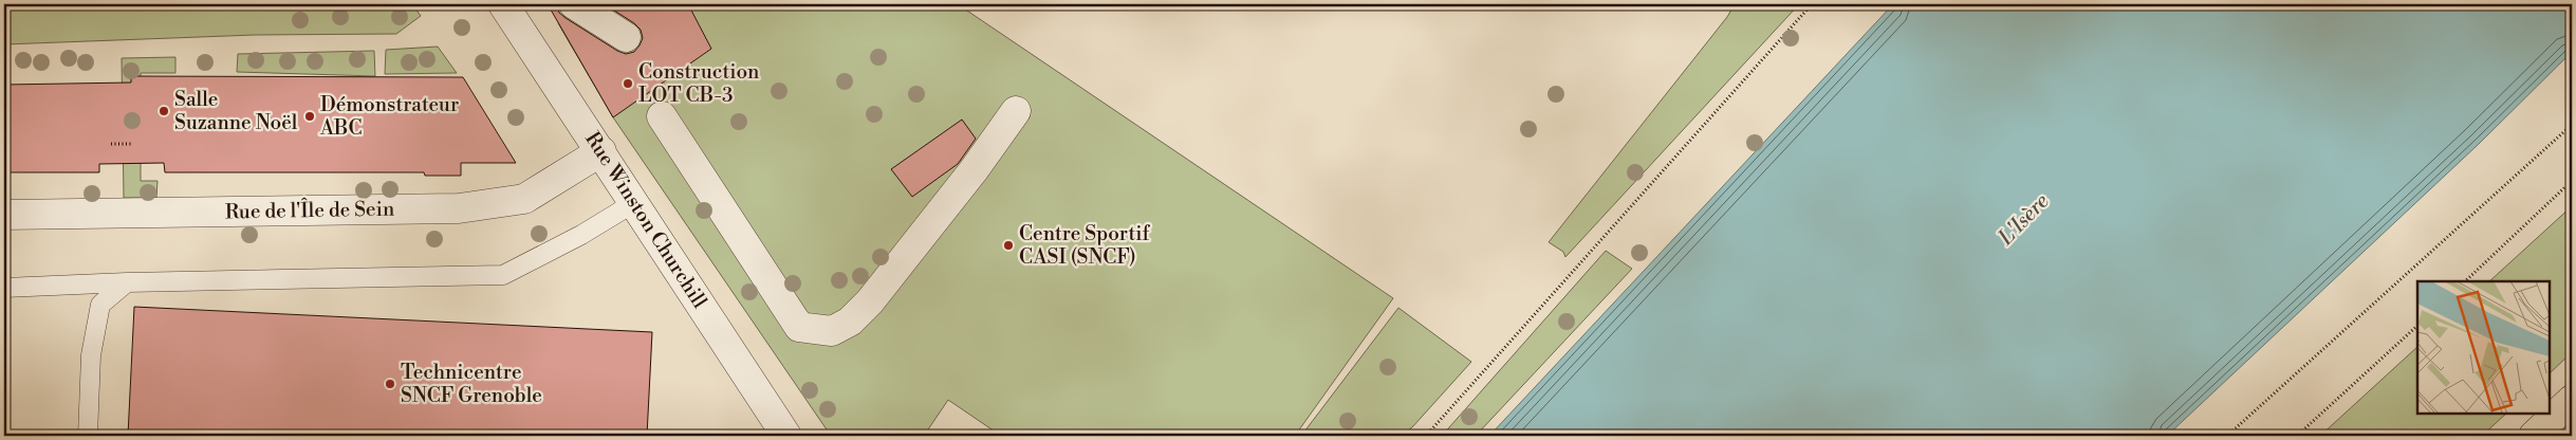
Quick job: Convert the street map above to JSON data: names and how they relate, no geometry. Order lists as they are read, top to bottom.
{
  "streets": {
    "street": ["Rue de l'Île de Sein", "Rue Winston Churchill"]
  },
  "crossings": [
    ["Rue de l'Île de Sein", "Rue Winston Churchill"]
  ],
  "water": ["L'Isère"],
  "places": [
    "Construction LOT CB-3",
    "Salle Suzanne Noël",
    "Démonstrateur ABC",
    "Centre Sportif CASI (SNCF)",
    "Technicentre SNCF Grenoble"
  ]
}
